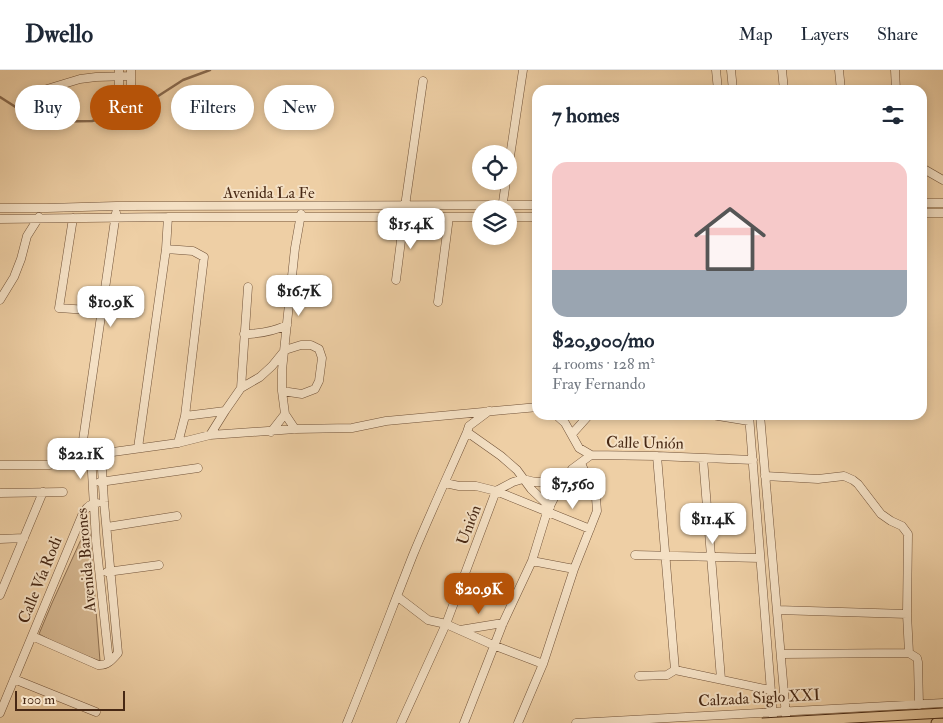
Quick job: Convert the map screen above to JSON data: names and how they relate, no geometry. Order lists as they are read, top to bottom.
{
  "streets": {
    "main road": ["Calzada Siglo XXI"],
    "street": [
      "Avenida La Fe",
      "Calle Unión",
      "Unión",
      "Avenida Barones",
      "Calle Vía Rodi"
    ]
  },
  "crossings": [
    ["Avenida Barones", "Calle Vía Rodi"]
  ],
  "scale_bar": "100 m",
  "page": {
    "header": "Dwello",
    "nav": ["Map", "Layers", "Share"],
    "chip": [
      "Buy",
      "Rent",
      "Filters",
      "New"
    ],
    "heading": "7 homes",
    "list": [
      {
        "name": "$20,900/mo",
        "note": "4 rooms · 128 m² · Fray Fernando"
      }
    ],
    "price": [
      "$15.4K",
      "$16.7K",
      "$10.9K",
      "$22.1K",
      "$7,560",
      "$11.4K",
      "$20.9K"
    ],
    "scale": "100 m"
  }
}
